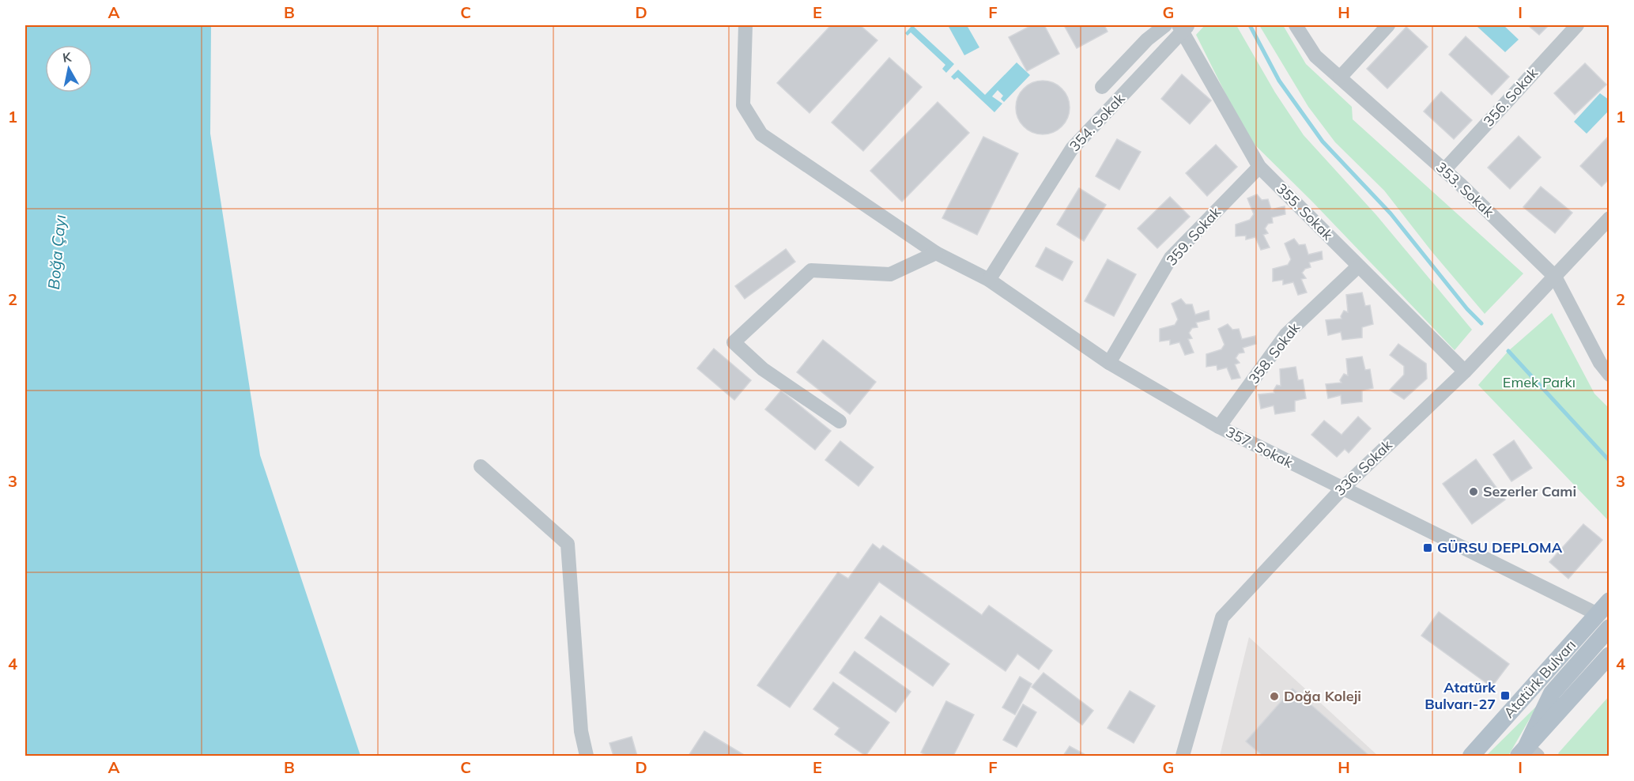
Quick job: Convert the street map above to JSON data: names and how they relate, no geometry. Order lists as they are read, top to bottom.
{
  "streets": {
    "main road": ["Atatürk Bulvarı"],
    "street": [
      "356. Sokak",
      "354. Sokak",
      "353. Sokak",
      "355. Sokak",
      "359. Sokak",
      "358. Sokak",
      "357. Sokak",
      "336. Sokak"
    ]
  },
  "crossings": [
    ["356. Sokak", "353. Sokak"],
    ["354. Sokak", "355. Sokak"],
    ["354. Sokak", "357. Sokak"],
    ["353. Sokak", "336. Sokak"],
    ["355. Sokak", "359. Sokak"],
    ["355. Sokak", "358. Sokak"],
    ["355. Sokak", "336. Sokak"],
    ["359. Sokak", "357. Sokak"],
    ["358. Sokak", "357. Sokak"],
    ["357. Sokak", "336. Sokak"],
    ["357. Sokak", "Atatürk Bulvarı"]
  ],
  "water": ["Boğa Çayı"],
  "parks": ["Emek Parkı"],
  "places": {
    "other": ["Sezerler Cami", "Doğa Koleji"],
    "transit": ["GÜRSU DEPLOMA", "Atatürk Bulvarı-27"]
  },
  "north": "top",
  "grid": {
    "columns": [
      "A",
      "B",
      "C",
      "D",
      "E",
      "F",
      "G",
      "H",
      "I"
    ],
    "rows": [
      "1",
      "2",
      "3",
      "4"
    ]
  }
}
